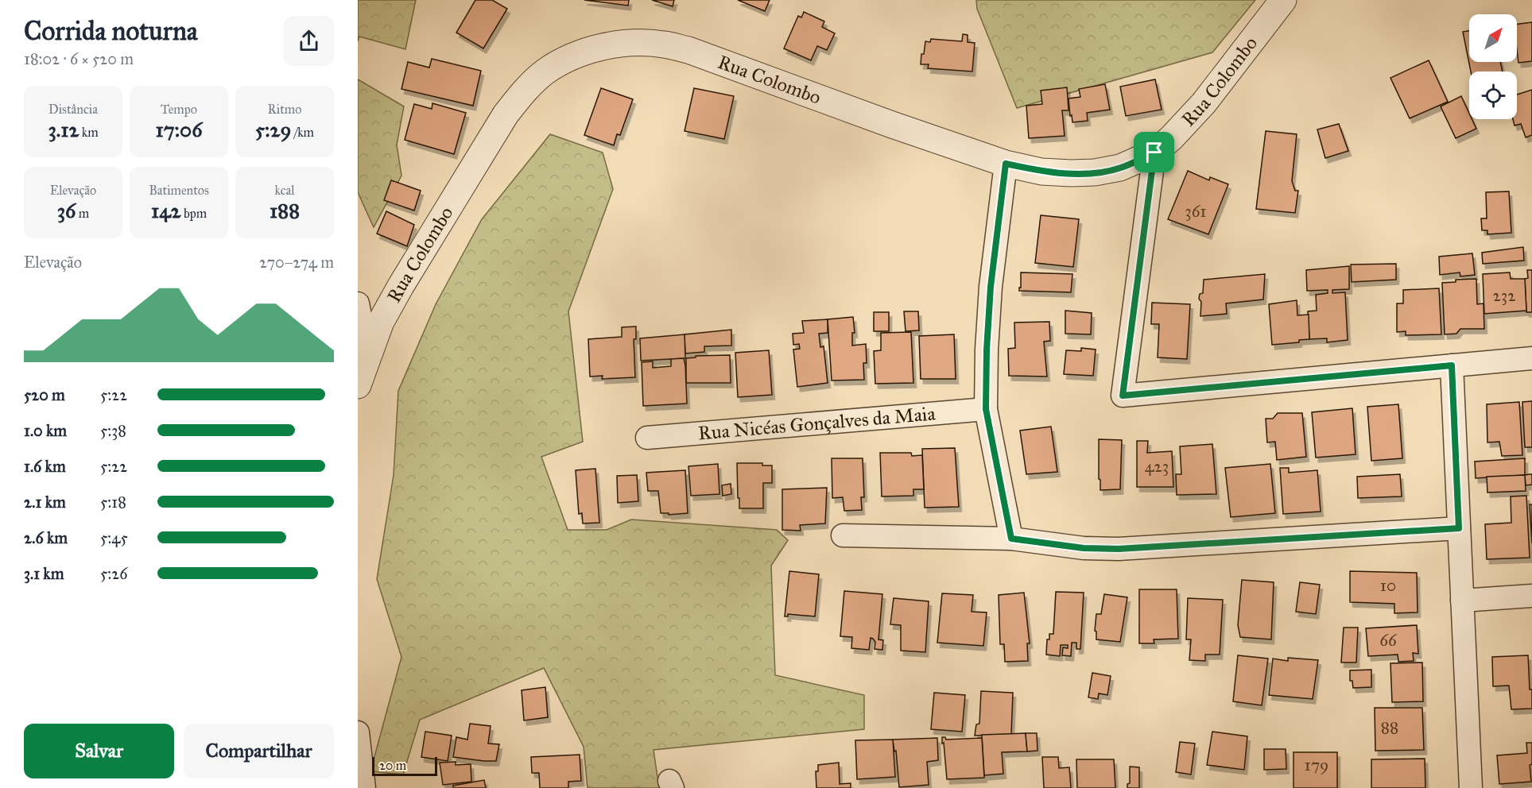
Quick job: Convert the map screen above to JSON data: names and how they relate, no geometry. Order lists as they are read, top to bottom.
{
  "streets": {
    "street": ["Rua Colombo", "Rua Nicéas Gonçalves da Maia"]
  },
  "house_numbers": [
    "361",
    "232",
    "423",
    "10",
    "66",
    "88",
    "179"
  ],
  "scale_bar": "20 m",
  "north": "top right",
  "page": {
    "heading": ["Corrida noturna", "18:02 · 6 × 520 m"],
    "stats": [
      ["Distância", "3.12 km"],
      ["Tempo", "17:06"],
      ["Ritmo", "5:29 /km"],
      ["Elevação", "36 m"],
      ["Batimentos", "142 bpm"],
      ["kcal", "188"]
    ],
    "chart": ["Elevação", "270–274 m"],
    "list": [
      {
        "name": "520 m",
        "note": "5:22"
      },
      {
        "name": "1.0 km",
        "note": "5:38"
      },
      {
        "name": "1.6 km",
        "note": "5:22"
      },
      {
        "name": "2.1 km",
        "note": "5:18"
      },
      {
        "name": "2.6 km",
        "note": "5:45"
      },
      {
        "name": "3.1 km",
        "note": "5:26"
      }
    ],
    "buttons": ["Salvar", "Compartilhar"],
    "scale": "20 m"
  }
}
